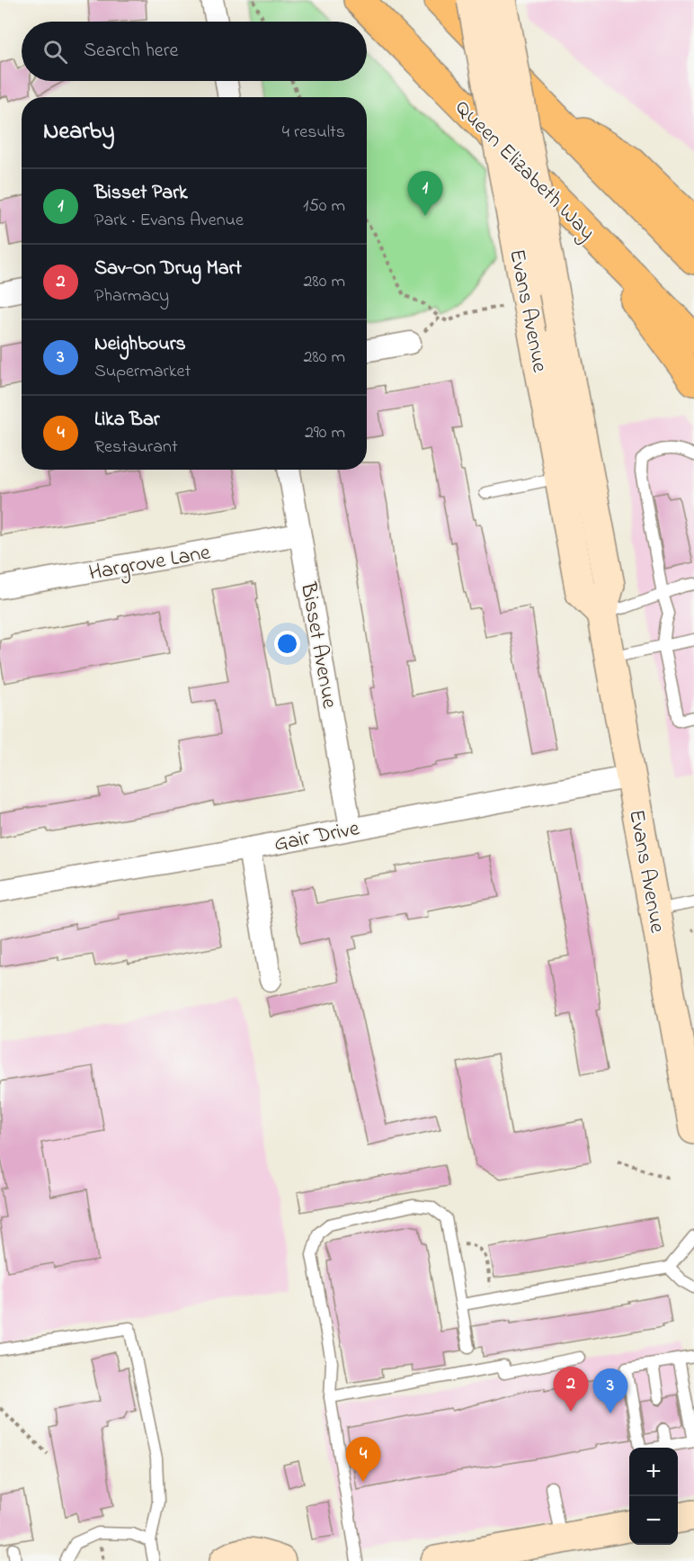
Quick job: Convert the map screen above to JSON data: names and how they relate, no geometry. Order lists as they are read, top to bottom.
{
  "streets": {
    "highway": ["Queen Elizabeth Way"],
    "main road": ["Evans Avenue"],
    "street": ["Hargrove Lane", "Bisset Avenue", "Gair Drive"]
  },
  "crossings": [
    ["Evans Avenue", "Gair Drive"],
    ["Hargrove Lane", "Bisset Avenue"],
    ["Bisset Avenue", "Gair Drive"]
  ],
  "page": {
    "search": "Search here",
    "heading": ["Nearby", "4 results"],
    "list": [
      {
        "mark": "1",
        "name": "Bisset Park",
        "note": "Park · Evans Avenue",
        "value": "150 m"
      },
      {
        "mark": "2",
        "name": "Sav-On Drug Mart",
        "note": "Pharmacy",
        "value": "280 m"
      },
      {
        "mark": "3",
        "name": "Neighbours",
        "note": "Supermarket",
        "value": "280 m"
      },
      {
        "mark": "4",
        "name": "Lika Bar",
        "note": "Restaurant",
        "value": "290 m"
      }
    ],
    "pins": [
      "1",
      "2",
      "3",
      "4"
    ],
    "map_buttons": ["+", "−"]
  }
}
